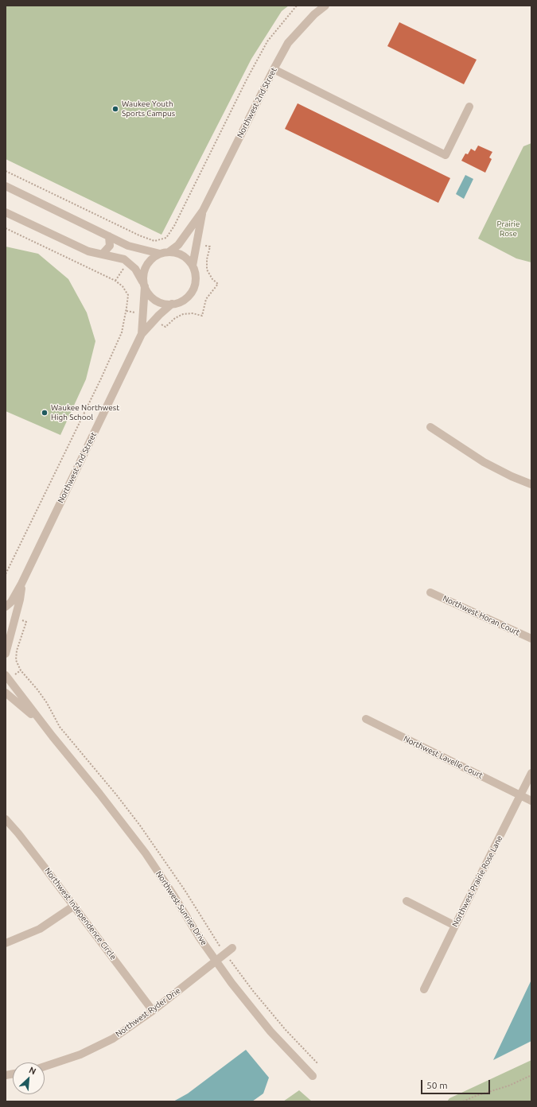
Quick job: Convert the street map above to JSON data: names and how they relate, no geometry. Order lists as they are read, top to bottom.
{
  "streets": {
    "street": [
      "Northwest 2nd Street",
      "Northwest Horan Court",
      "Northwest Lavelle Court",
      "Northwest Prairie Rose Lane",
      "Northwest Sunrise Drive",
      "Northwest Independence Circle",
      "Northwest Ryder Drie"
    ]
  },
  "crossings": [
    ["Northwest Lavelle Court", "Northwest Prairie Rose Lane"],
    ["Northwest Sunrise Drive", "Northwest Ryder Drie"],
    ["Northwest Independence Circle", "Northwest Ryder Drie"]
  ],
  "parks": ["Prairie Rose"],
  "places": ["Waukee Youth Sports Campus", "Waukee Northwest High School"],
  "scale_bar": "50 m",
  "north": "top right"
}
